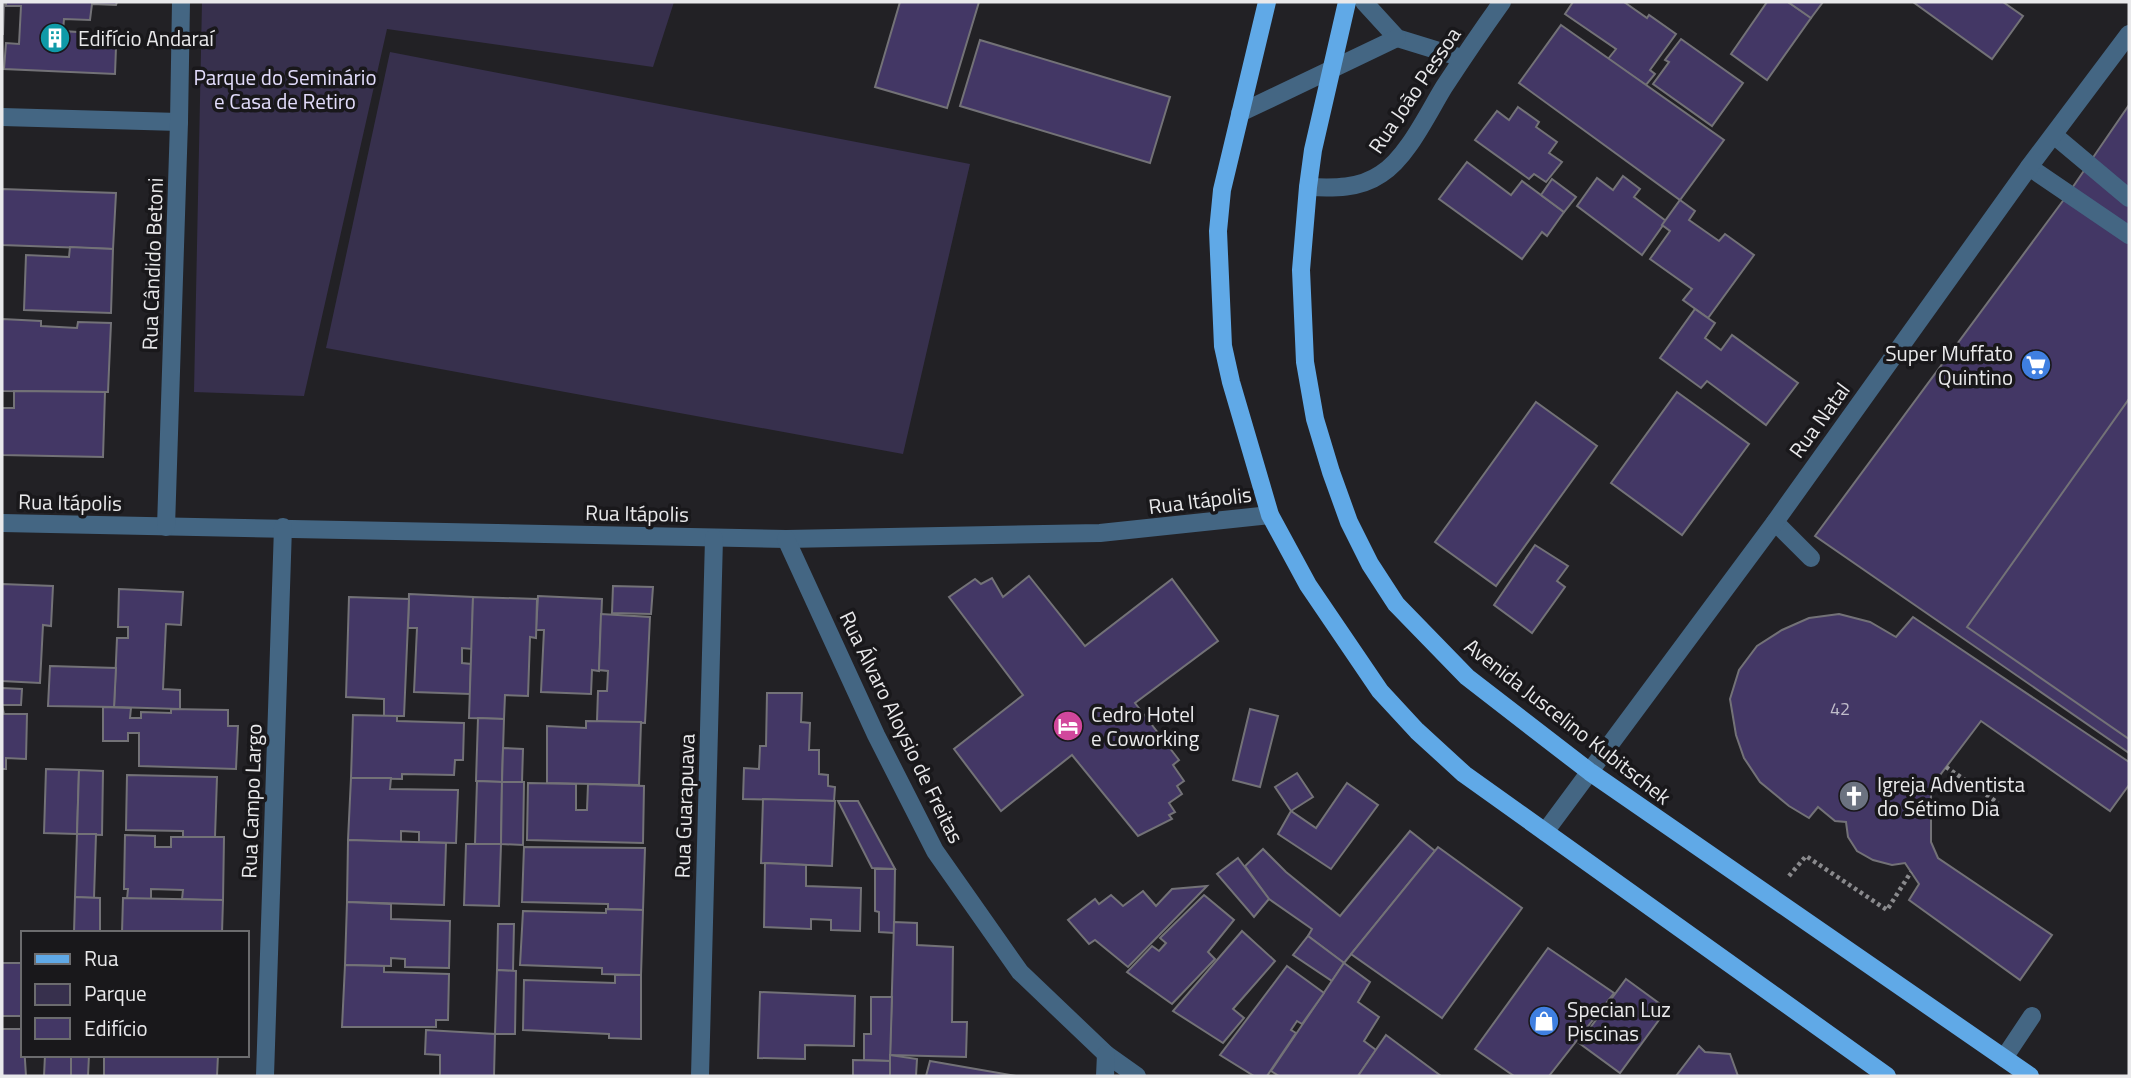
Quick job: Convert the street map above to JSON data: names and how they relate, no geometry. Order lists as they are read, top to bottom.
{
  "streets": {
    "main road": ["Avenida Juscelino Kubitschek"],
    "street": [
      "Rua João Pessoa",
      "Rua Cândido Betoni",
      "Rua Natal",
      "Rua Itápolis",
      "Rua Álvaro Aloysio de Freitas",
      "Rua Campo Largo",
      "Rua Guarapuava"
    ]
  },
  "crossings": [
    ["Rua João Pessoa", "Avenida Juscelino Kubitschek"],
    ["Rua Cândido Betoni", "Rua Itápolis"],
    ["Rua Natal", "Avenida Juscelino Kubitschek"],
    ["Rua Itápolis", "Rua Álvaro Aloysio de Freitas"],
    ["Rua Itápolis", "Rua Campo Largo"],
    ["Rua Itápolis", "Rua Guarapuava"]
  ],
  "parks": ["Parque do Seminário e Casa de Retiro"],
  "places": {
    "building": ["Edifício Andaraí"],
    "supermarket": ["Super Muffato Quintino"],
    "hotel": ["Cedro Hotel e Coworking"],
    "church": ["Igreja Adventista do Sétimo Dia"],
    "shop": ["Specian Luz Piscinas"]
  },
  "house_numbers": ["42"],
  "legend": ["Rua", "Parque", "Edifício"]
}
